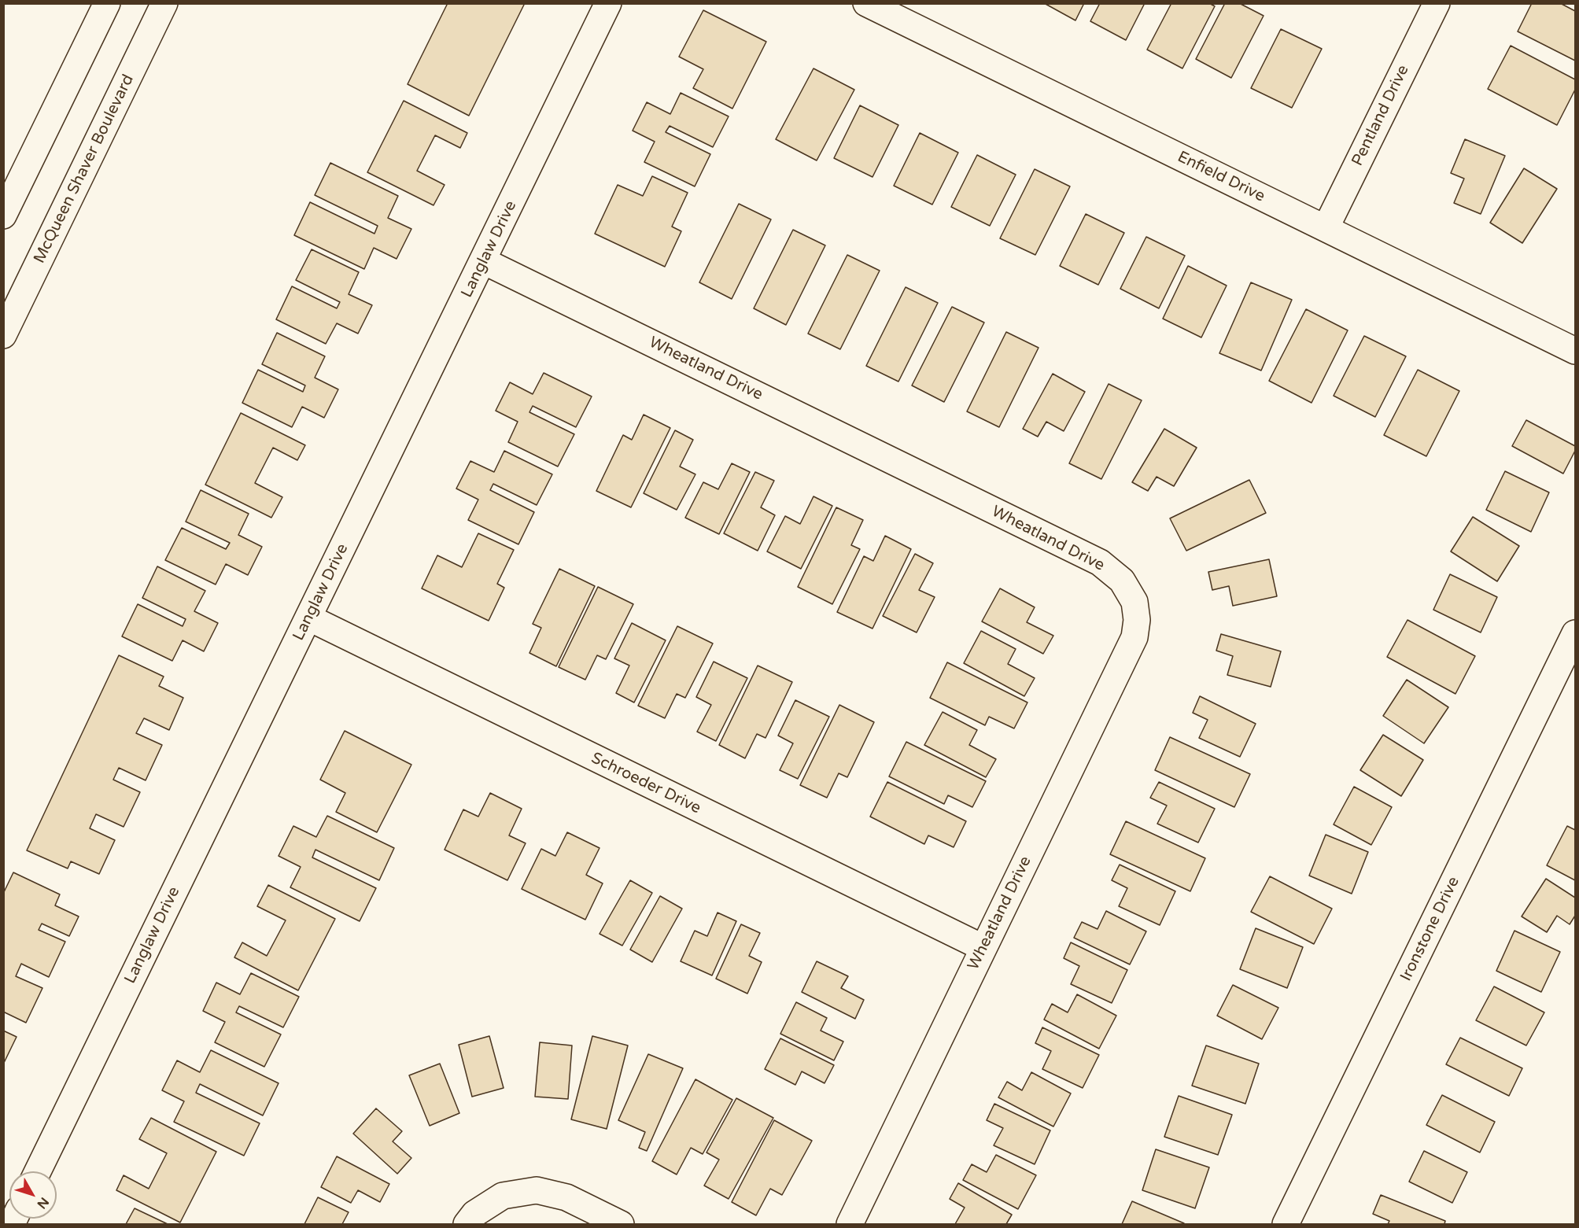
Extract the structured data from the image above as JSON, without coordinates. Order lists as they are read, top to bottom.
{
  "streets": {
    "street": [
      "Pentland Drive",
      "McQueen Shaver Boulevard",
      "Enfield Drive",
      "Langlaw Drive",
      "Wheatland Drive",
      "Schroeder Drive",
      "Ironstone Drive"
    ]
  },
  "crossings": [
    ["Pentland Drive", "Enfield Drive"],
    ["Langlaw Drive", "Wheatland Drive"],
    ["Langlaw Drive", "Schroeder Drive"],
    ["Wheatland Drive", "Schroeder Drive"]
  ],
  "north": "bottom right"
}
